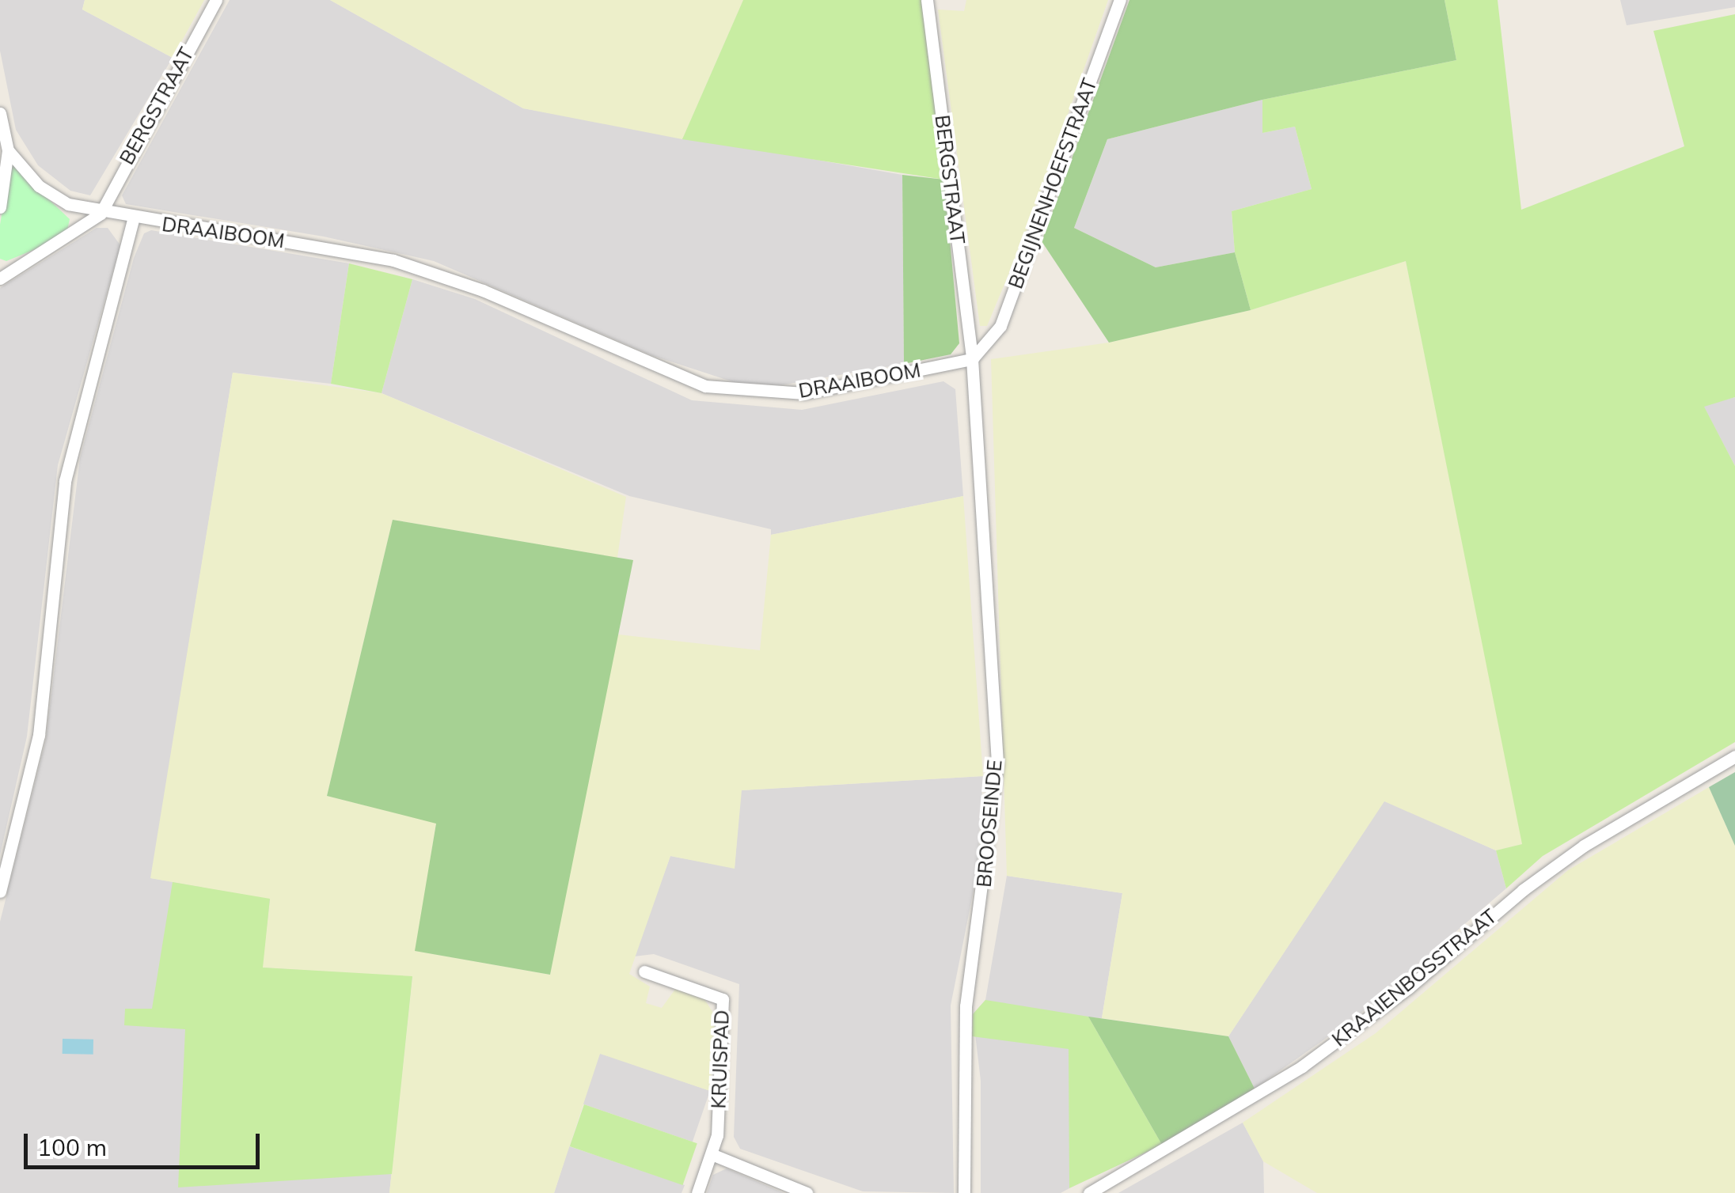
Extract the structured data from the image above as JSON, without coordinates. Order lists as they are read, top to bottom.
{
  "streets": {
    "street": [
      "BERGSTRAAT",
      "BEGIJNENHOEFSTRAAT",
      "DRAAIBOOM",
      "BROOSEINDE",
      "KRAAIENBOSSTRAAT",
      "KRUISPAD"
    ]
  },
  "crossings": [
    ["BERGSTRAAT", "BEGIJNENHOEFSTRAAT"],
    ["BERGSTRAAT", "DRAAIBOOM"],
    ["BERGSTRAAT", "BROOSEINDE"],
    ["BEGIJNENHOEFSTRAAT", "DRAAIBOOM"],
    ["BEGIJNENHOEFSTRAAT", "BROOSEINDE"],
    ["DRAAIBOOM", "BROOSEINDE"]
  ],
  "scale_bar": "100 m"
}
